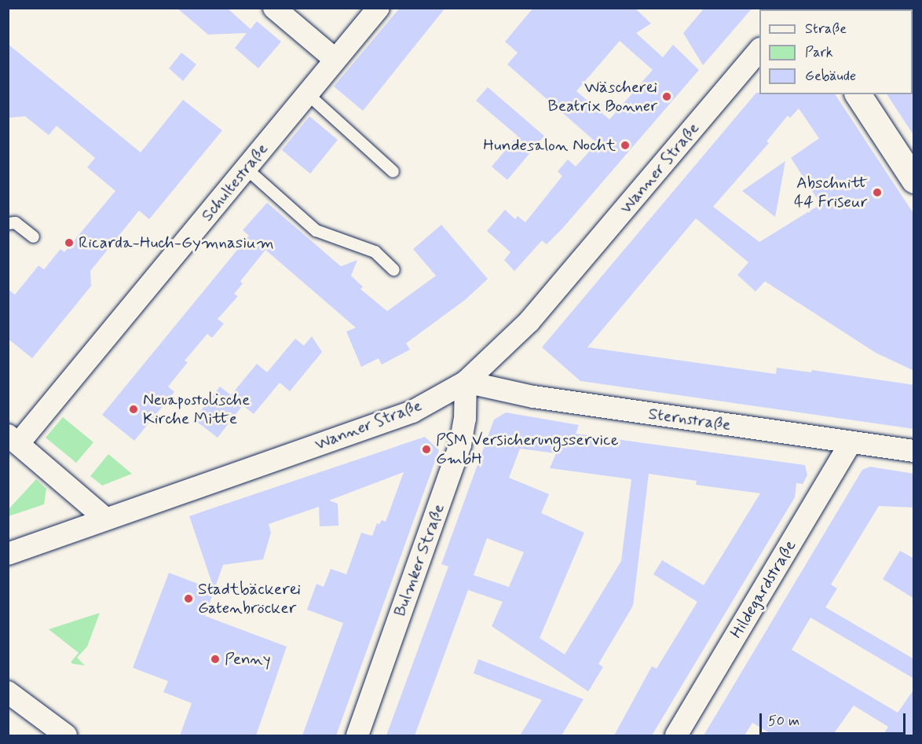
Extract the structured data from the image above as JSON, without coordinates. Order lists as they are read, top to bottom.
{
  "streets": {
    "street": [
      "Wanner Straße",
      "Schultestraße",
      "Sternstraße",
      "Bulmker Straße",
      "Hildegardstraße"
    ]
  },
  "crossings": [
    ["Wanner Straße", "Sternstraße"],
    ["Wanner Straße", "Bulmker Straße"],
    ["Sternstraße", "Bulmker Straße"],
    ["Sternstraße", "Hildegardstraße"]
  ],
  "places": [
    "Wäscherei Beatrix Bonner",
    "Hundesalon Nocht",
    "Abschnitt 44 Friseur",
    "Ricarda-Huch-Gymnasium",
    "Neuapostolische Kirche Mitte",
    "PSM Versicherungsservice GmbH",
    "Stadtbäckerei Gatenbröcker",
    "Penny"
  ],
  "legend": ["Straße", "Park", "Gebäude"],
  "scale_bar": "50 m"
}
